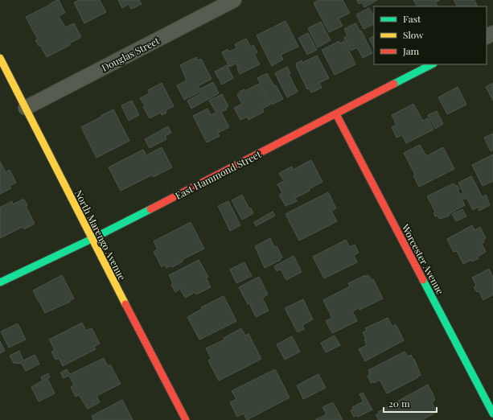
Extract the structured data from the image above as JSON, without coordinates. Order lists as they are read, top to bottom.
{
  "streets": {
    "street": [
      "Douglas Street",
      "East Hammond Street",
      "North Marengo Avenue",
      "Worcester Avenue"
    ]
  },
  "crossings": [
    ["Douglas Street", "North Marengo Avenue"],
    ["East Hammond Street", "North Marengo Avenue"],
    ["East Hammond Street", "Worcester Avenue"]
  ],
  "legend": ["Fast", "Slow", "Jam"],
  "scale_bar": "20 m"
}
